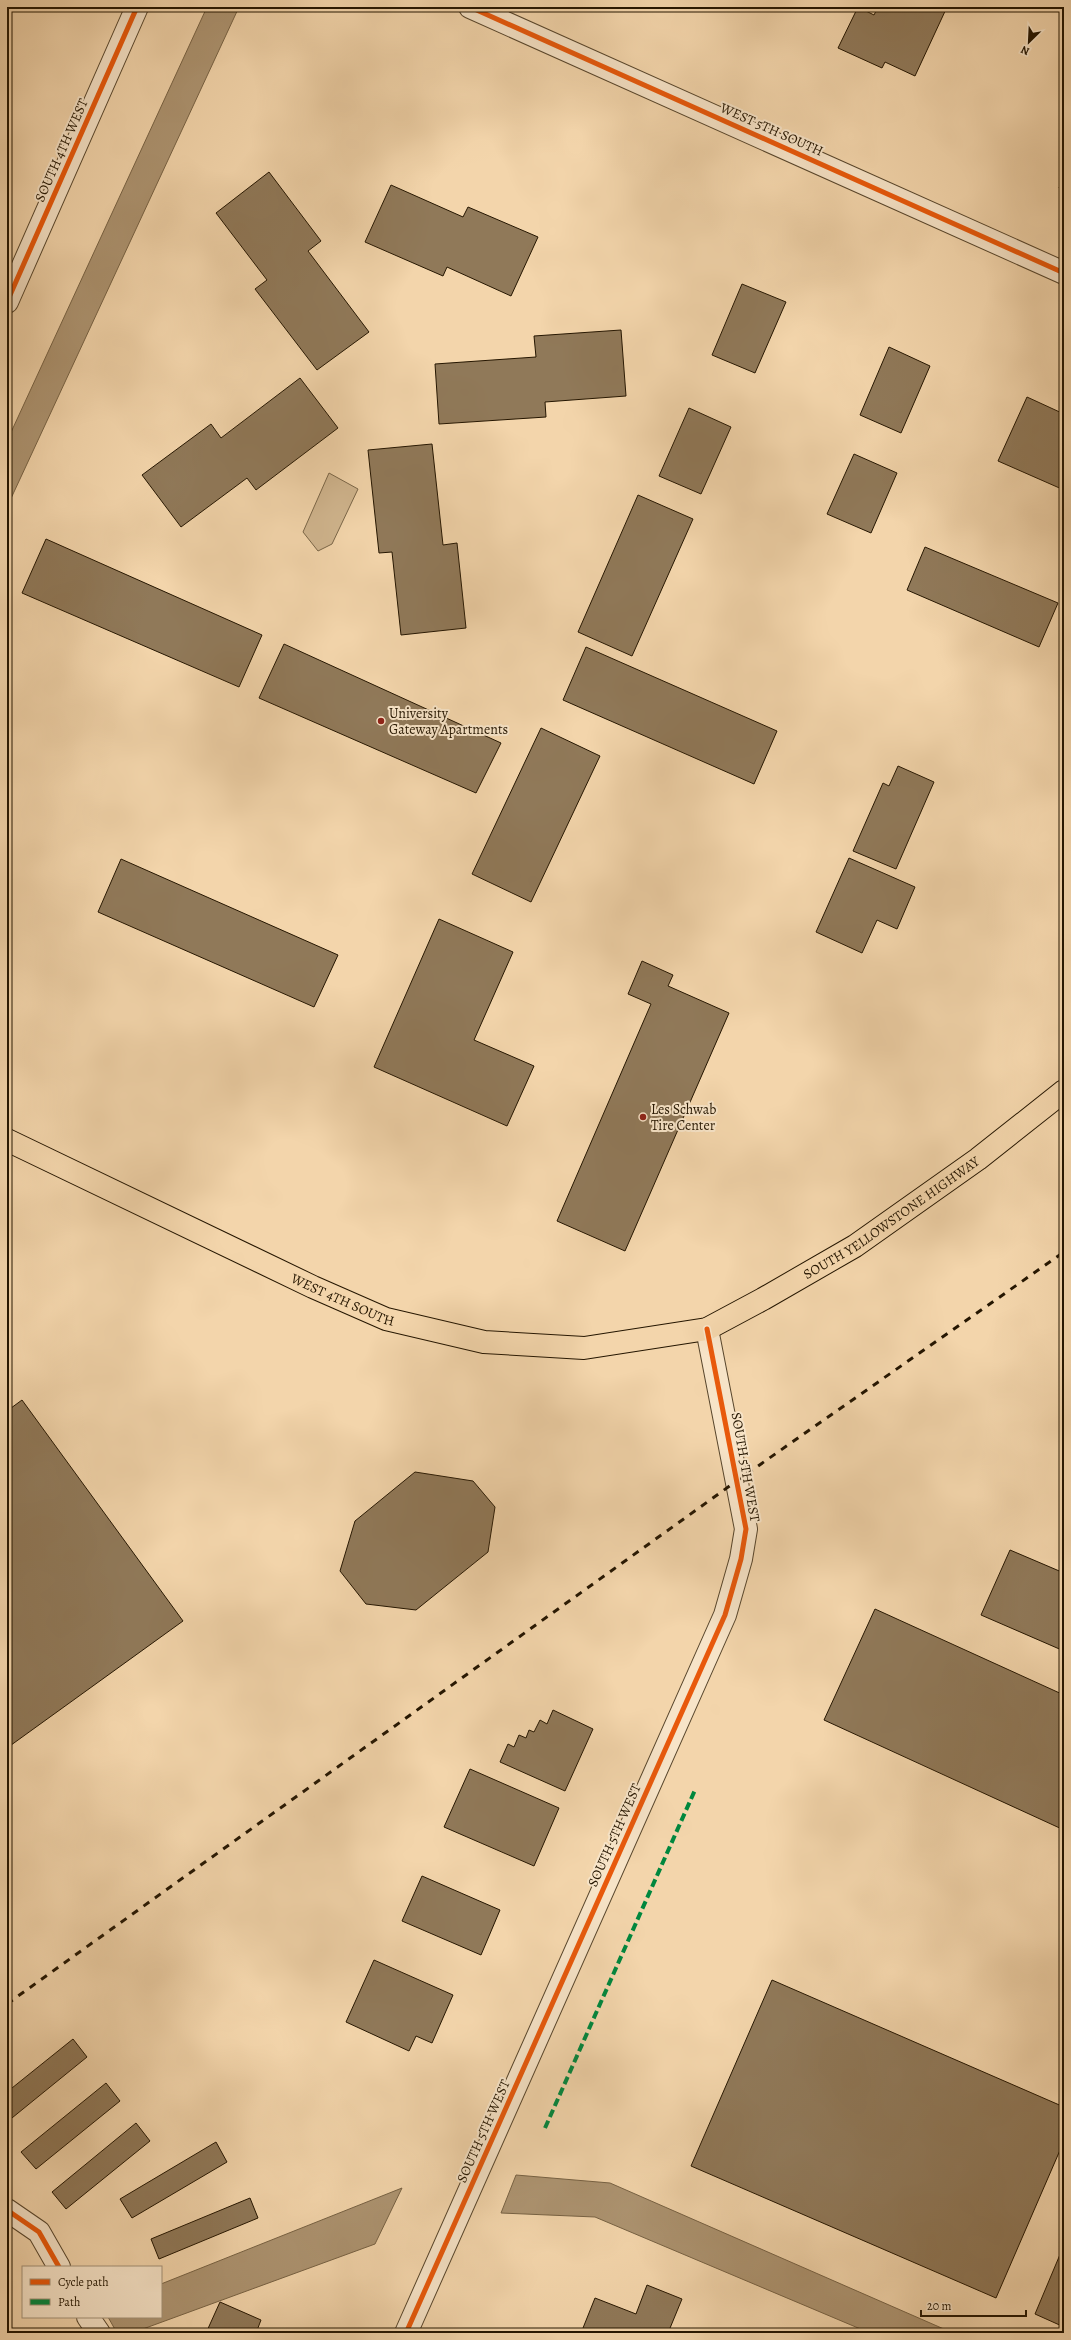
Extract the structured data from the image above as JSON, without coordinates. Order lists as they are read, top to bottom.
{
  "streets": {
    "main road": ["SOUTH YELLOWSTONE HIGHWAY", "WEST 4TH SOUTH"],
    "street": ["WEST 5TH SOUTH", "SOUTH 4TH WEST", "SOUTH 5TH WEST"]
  },
  "crossings": [
    ["SOUTH YELLOWSTONE HIGHWAY", "WEST 4TH SOUTH"],
    ["SOUTH YELLOWSTONE HIGHWAY", "SOUTH 5TH WEST"],
    ["WEST 4TH SOUTH", "SOUTH 5TH WEST"]
  ],
  "places": ["University Gateway Apartments", "Les Schwab Tire Center"],
  "legend": ["Cycle path", "Path"],
  "scale_bar": "20 m",
  "north": "bottom left"
}
